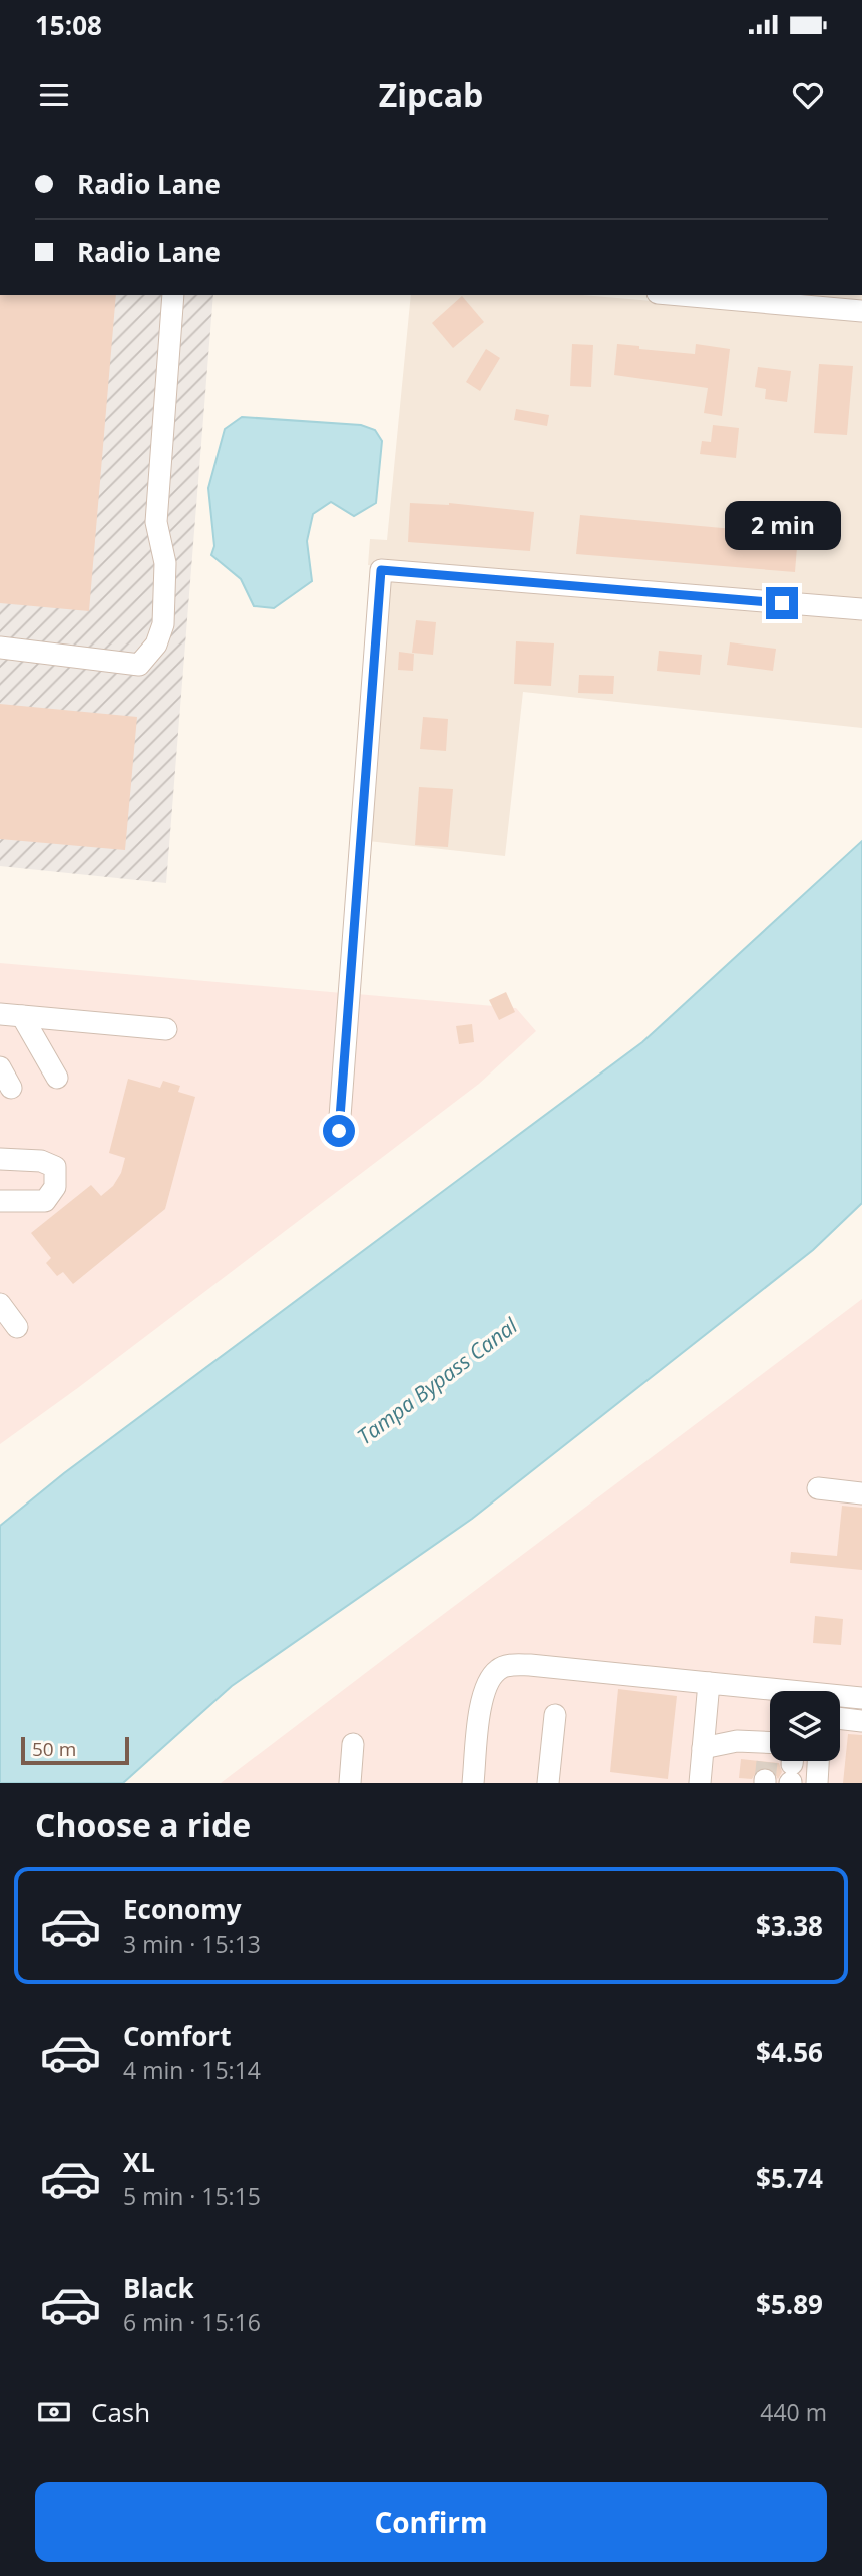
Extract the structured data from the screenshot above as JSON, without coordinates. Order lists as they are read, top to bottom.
{
  "water": ["Tampa Bypass Canal"],
  "scale_bar": "50 m",
  "page": {
    "status": "15:08",
    "header": "Zipcab",
    "banner": ["Radio Lane", "Radio Lane"],
    "bubble": "2 min",
    "scale": "50 m",
    "heading": "Choose a ride",
    "list": [
      {
        "name": "Economy",
        "note": "3 min · 15:13",
        "value": "$3.38"
      },
      {
        "name": "Comfort",
        "note": "4 min · 15:14",
        "value": "$4.56"
      },
      {
        "name": "XL",
        "note": "5 min · 15:15",
        "value": "$5.74"
      },
      {
        "name": "Black",
        "note": "6 min · 15:16",
        "value": "$5.89"
      }
    ],
    "pay": ["Cash", "440 m"],
    "buttons": "Confirm"
  }
}
